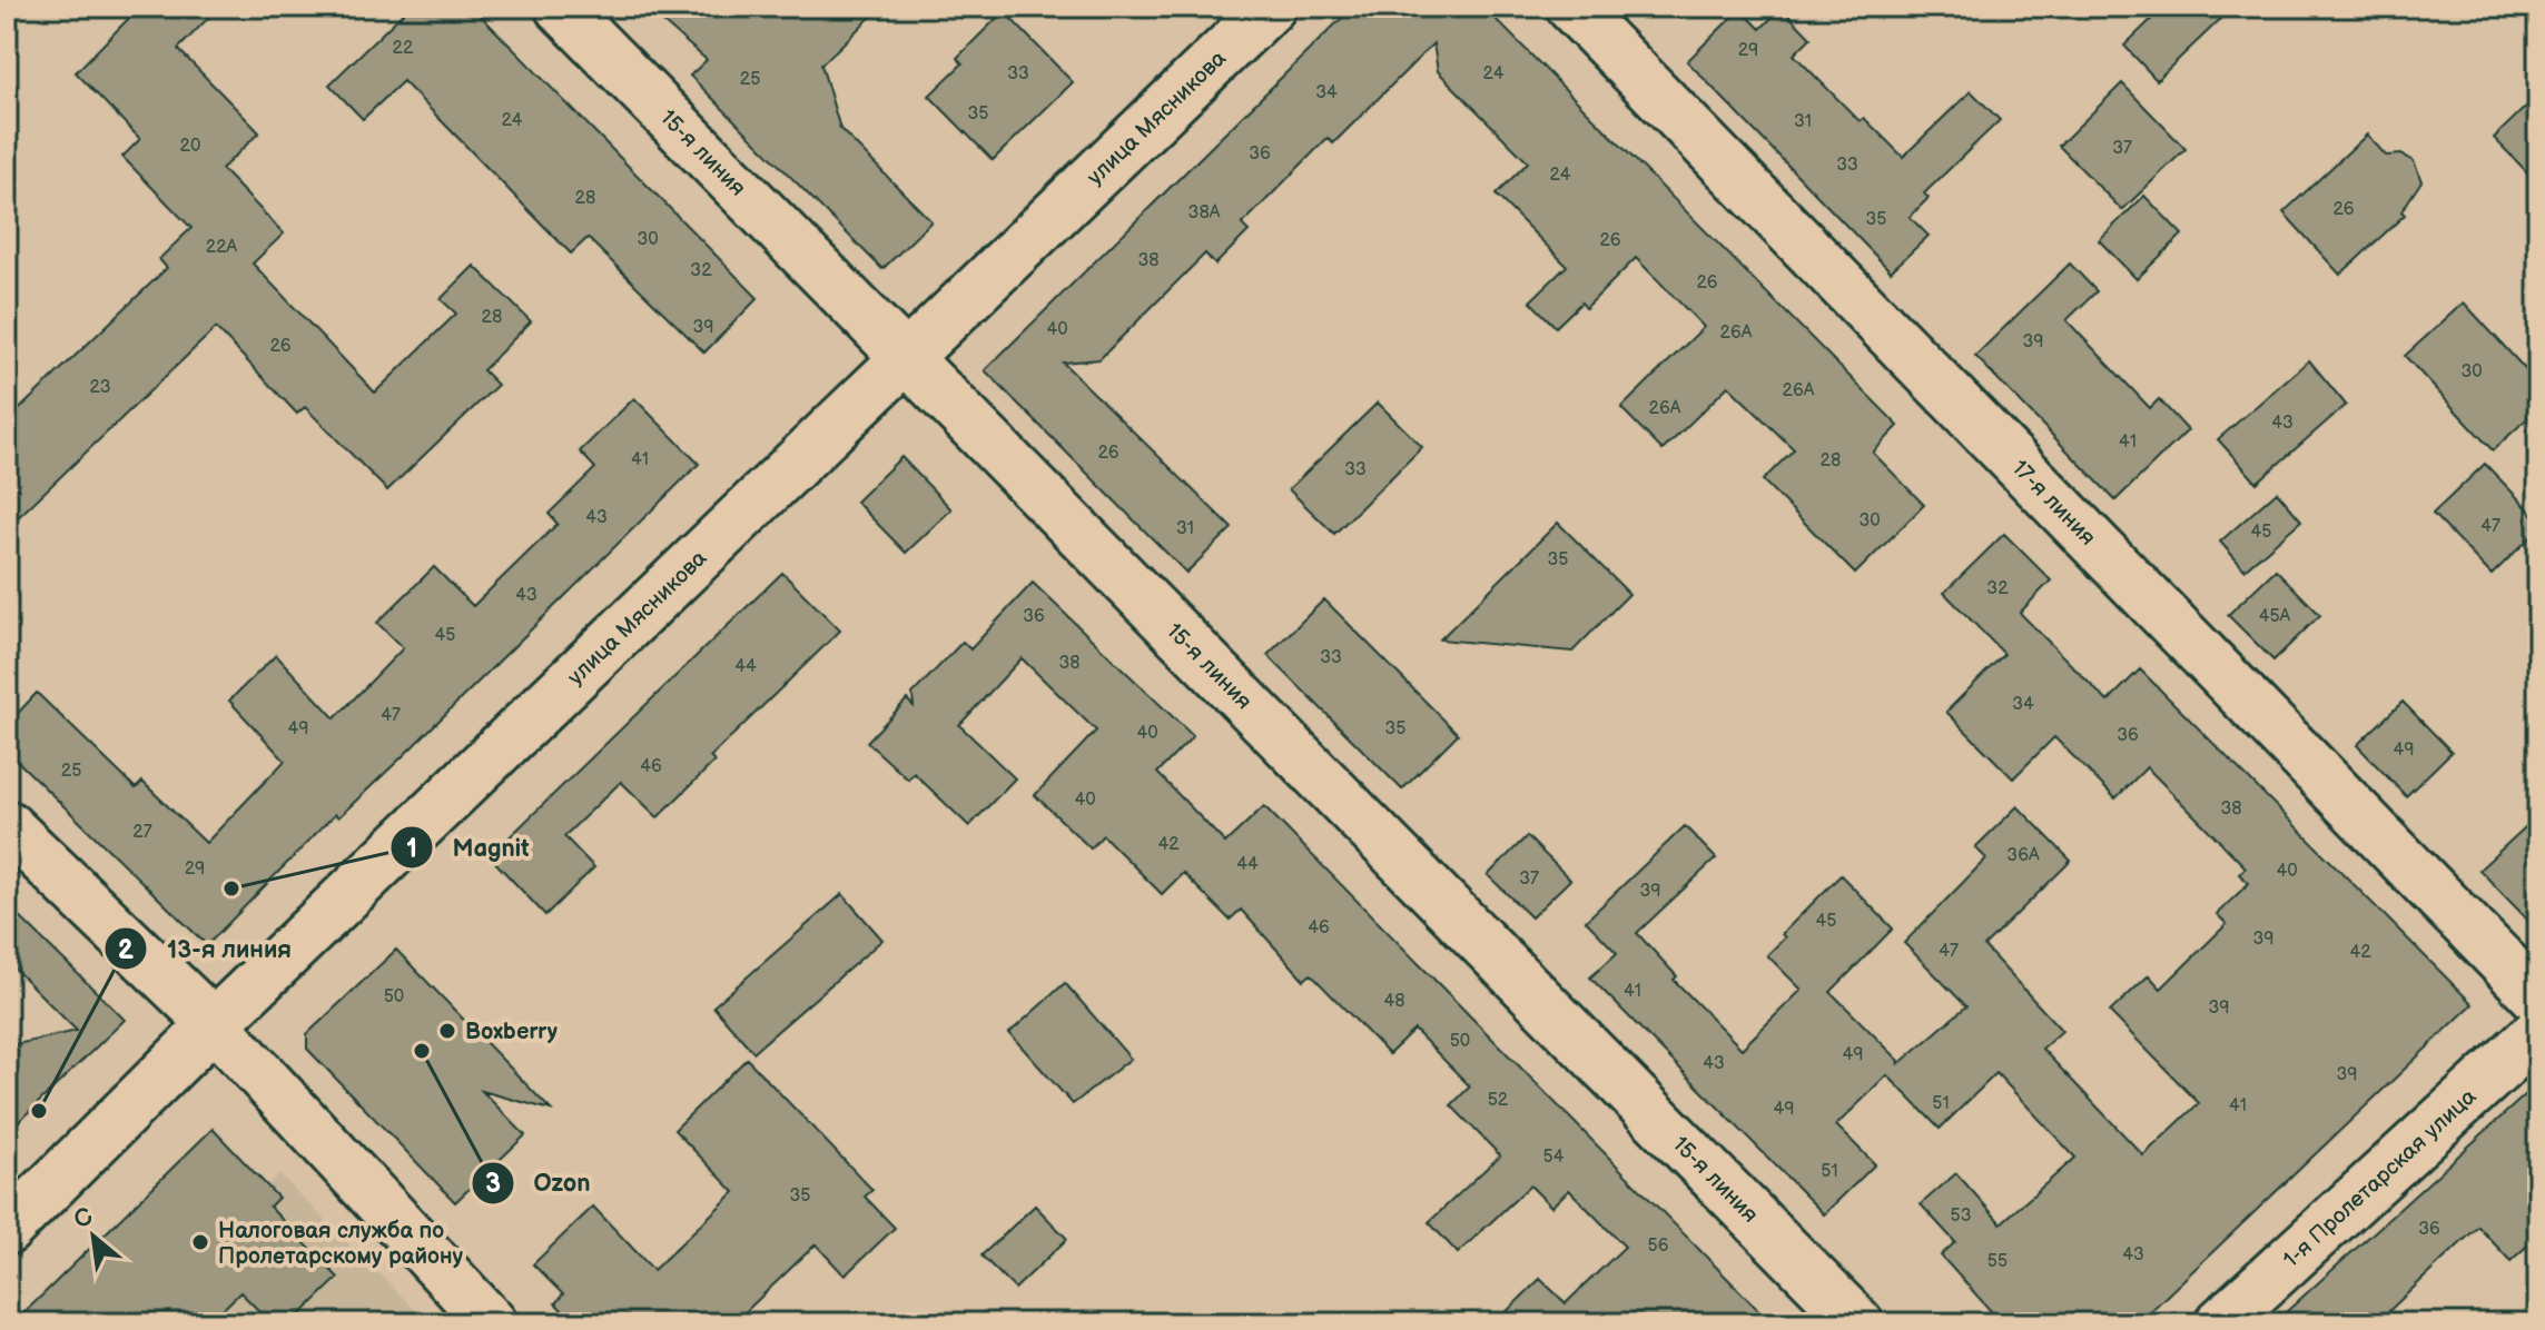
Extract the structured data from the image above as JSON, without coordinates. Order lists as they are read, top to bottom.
{
  "streets": {
    "street": [
      "улица Мясникова",
      "15-я линия",
      "17-я линия",
      "1-я Пролетарская улица"
    ]
  },
  "crossings": [
    ["улица Мясникова", "15-я линия"]
  ],
  "places": [
    "Magnit",
    "Boxberry",
    "Ozon",
    "13-я линия",
    "Налоговая служба по Пролетарскому району"
  ],
  "house_numbers": [
    "22",
    "29",
    "33",
    "24",
    "25",
    "34",
    "35",
    "24",
    "31",
    "20",
    "37",
    "36",
    "33",
    "24",
    "28",
    "26",
    "38А",
    "35",
    "30",
    "26",
    "22А",
    "38",
    "32",
    "26",
    "28",
    "39",
    "40",
    "26А",
    "39",
    "26",
    "30",
    "23",
    "26А",
    "26А",
    "43",
    "41",
    "26",
    "41",
    "28",
    "33",
    "43",
    "30",
    "47",
    "31",
    "45",
    "35",
    "32",
    "43",
    "36",
    "45А",
    "45",
    "33",
    "38",
    "44",
    "34",
    "47",
    "49",
    "35",
    "40",
    "36",
    "49",
    "46",
    "25",
    "40",
    "38",
    "27",
    "42",
    "36А",
    "44",
    "29",
    "40",
    "37",
    "39",
    "45",
    "46",
    "39",
    "47",
    "42",
    "41",
    "50",
    "48",
    "39",
    "50",
    "49",
    "43",
    "39",
    "52",
    "51",
    "41",
    "49",
    "54",
    "51",
    "35",
    "53",
    "36",
    "56",
    "43",
    "55"
  ],
  "north": "top left"
}
